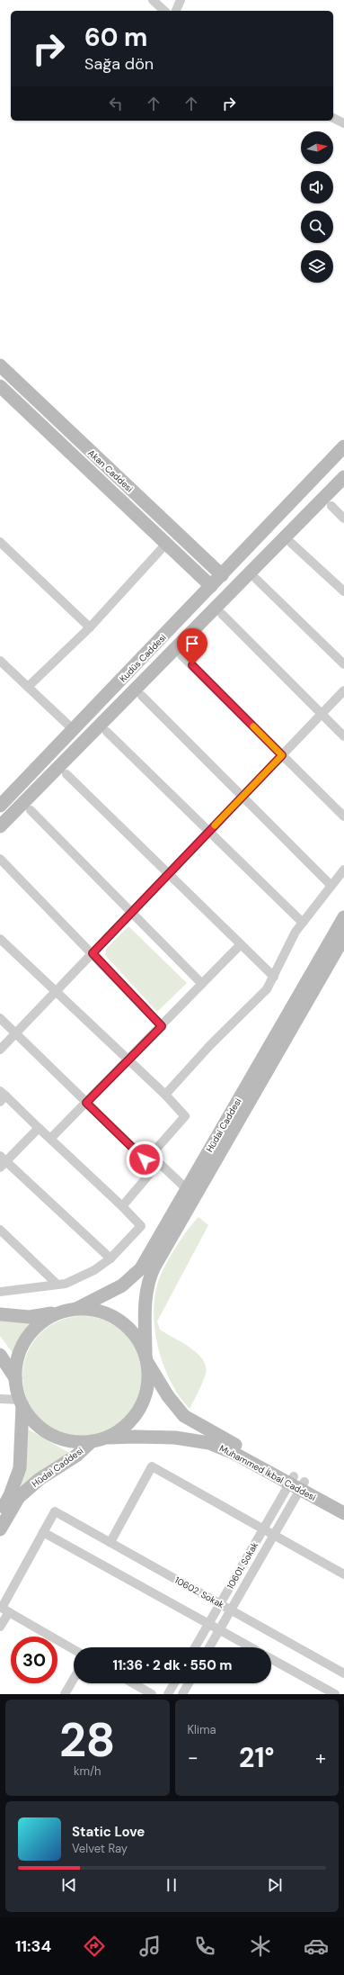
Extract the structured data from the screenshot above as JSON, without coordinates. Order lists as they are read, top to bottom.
{
  "streets": {
    "street": [
      "Akan Caddesi",
      "Kudüs Caddesi",
      "Hüdai Caddesi",
      "Muhammed İkbal Caddesi",
      "10601. Sokak",
      "10602. Sokak"
    ]
  },
  "crossings": [
    ["Akan Caddesi", "Kudüs Caddesi"],
    ["Hüdai Caddesi", "Muhammed İkbal Caddesi"],
    ["Muhammed İkbal Caddesi", "10601. Sokak"],
    ["10601. Sokak", "10602. Sokak"]
  ],
  "north": "right",
  "page": {
    "turn": ["60 m", "Sağa dön"],
    "limit": "30",
    "trip": "11:36 · 2 dk · 550 m",
    "tile": [
      ["28", "km/h"],
      "Klima"
    ],
    "heat": ["−", "21°", "+"],
    "song": ["Static Love", "Velvet Ray"],
    "tabs": "11:34"
  }
}
